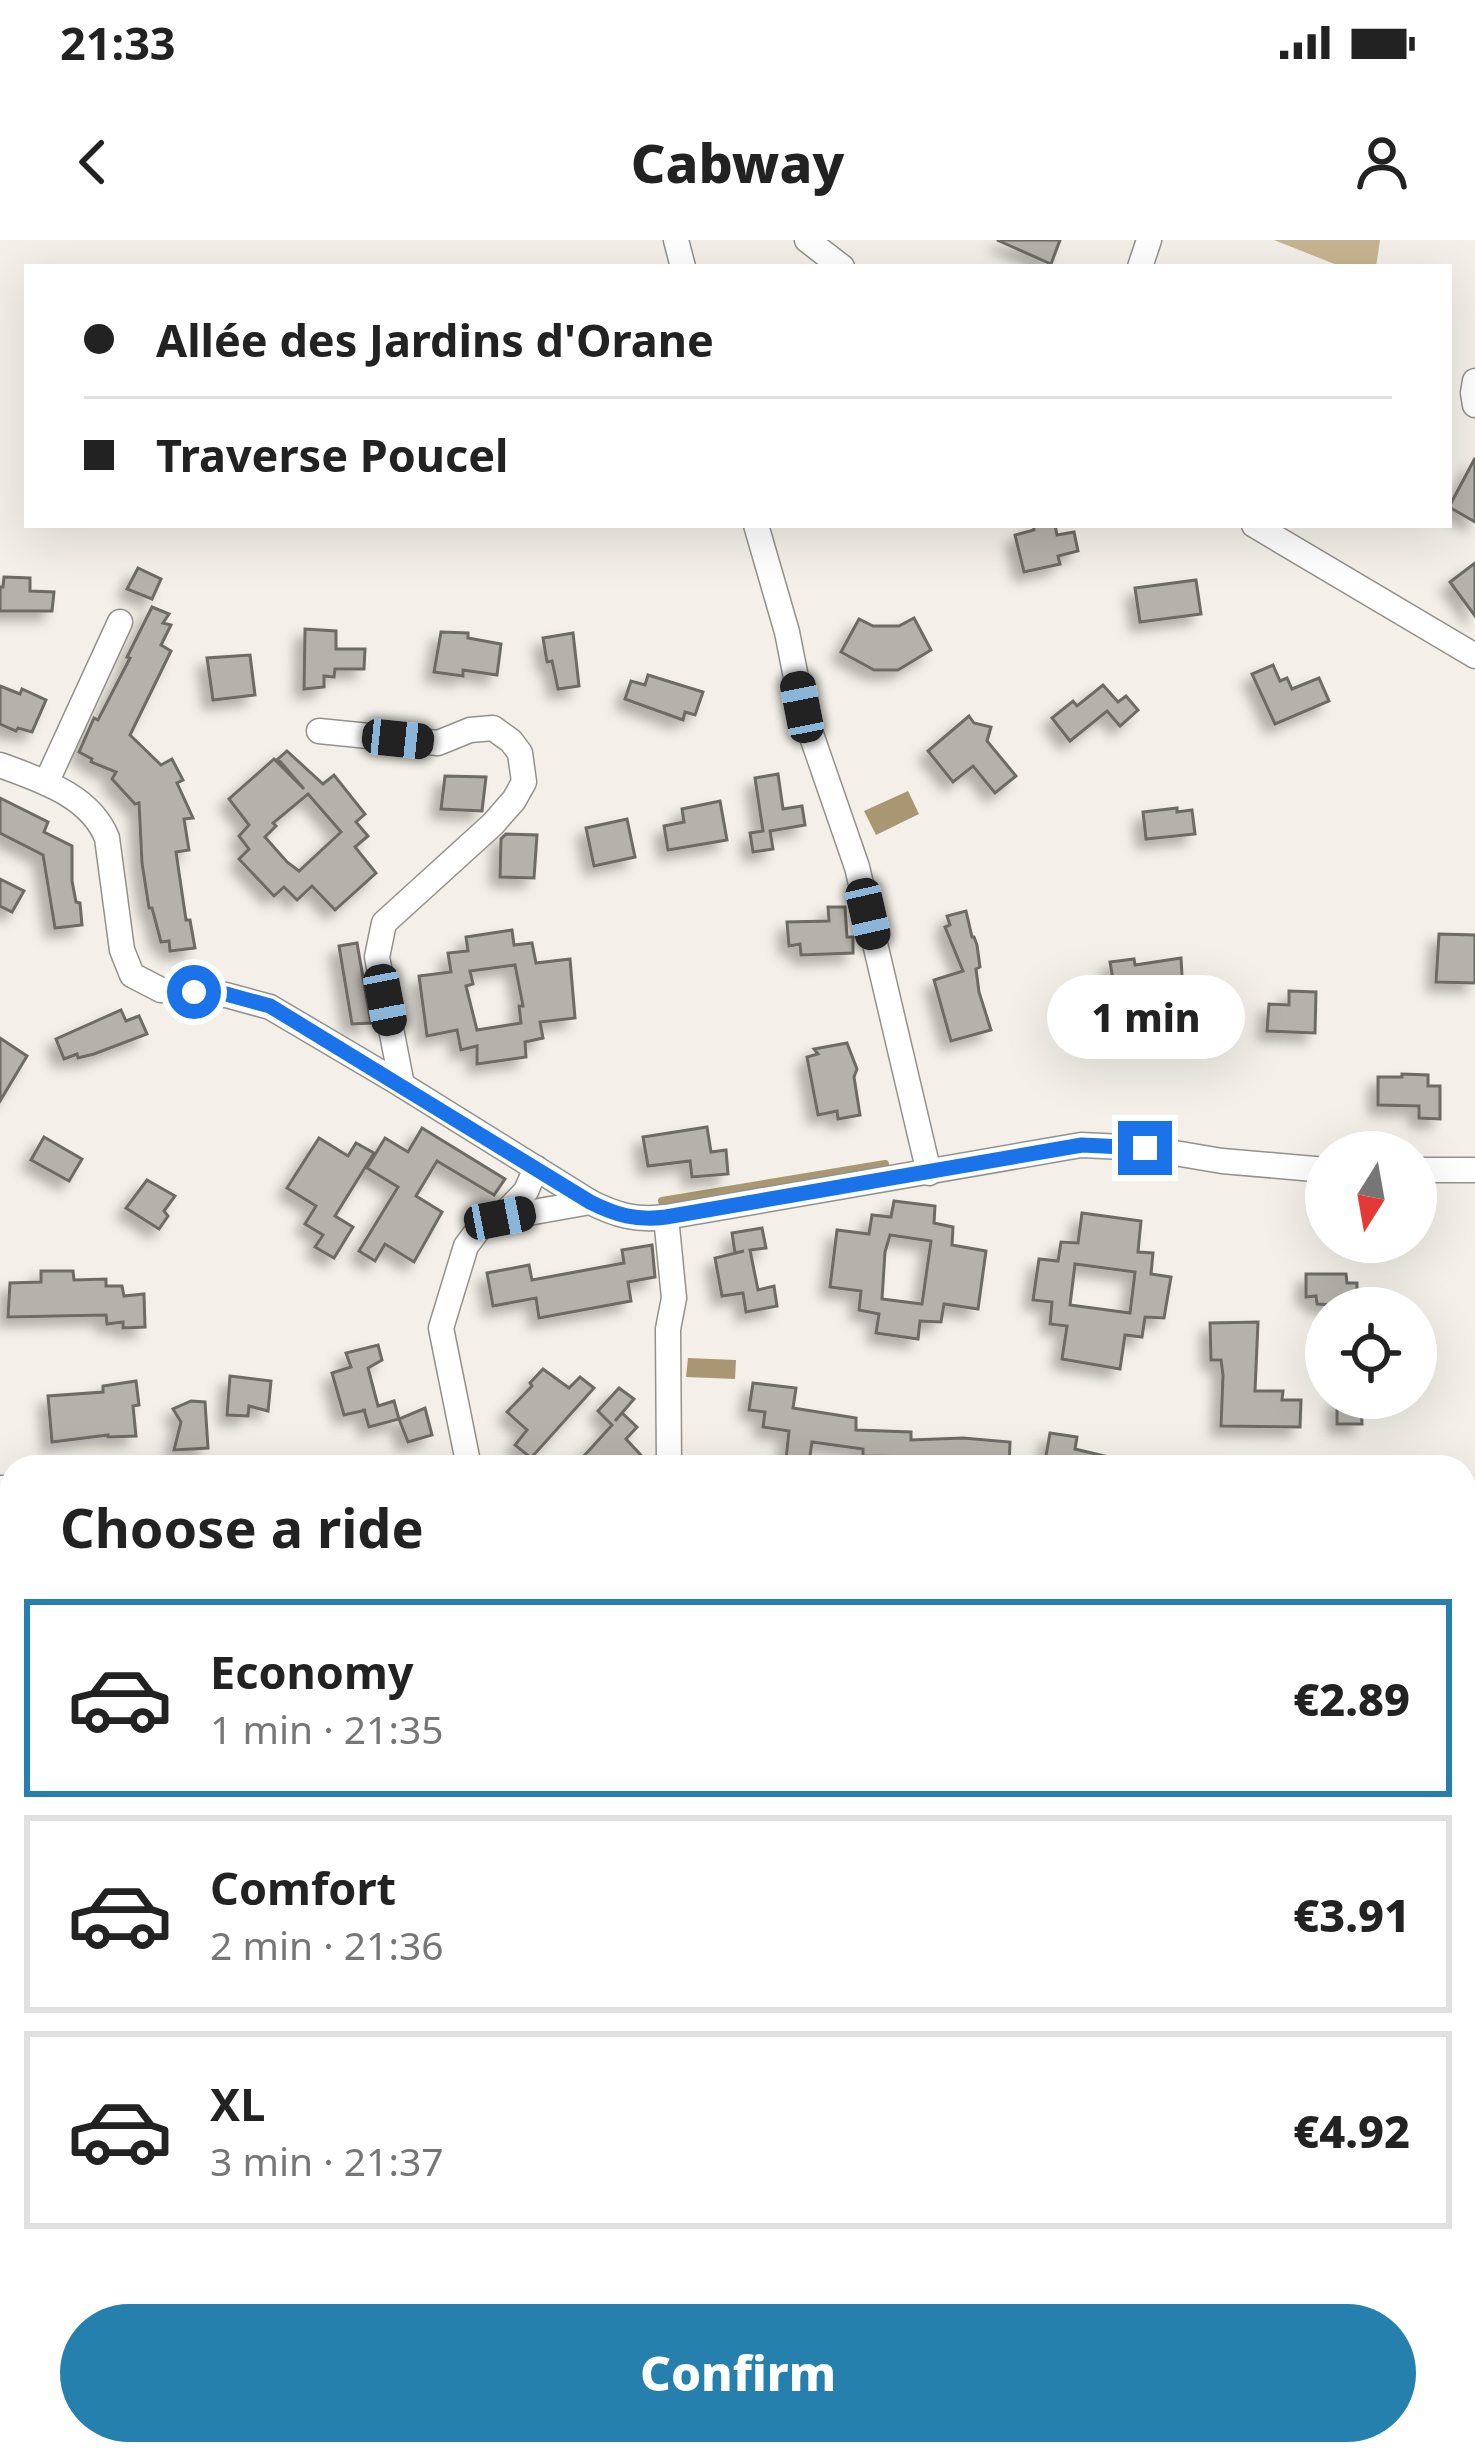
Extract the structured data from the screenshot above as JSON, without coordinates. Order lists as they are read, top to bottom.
{
  "north": "bottom",
  "page": {
    "status": "21:33",
    "header": "Cabway",
    "banner": ["Allée des Jardins d'Orane", "Traverse Poucel"],
    "bubble": "1 min",
    "heading": "Choose a ride",
    "list": [
      {
        "name": "Economy",
        "note": "1 min · 21:35",
        "value": "€2.89"
      },
      {
        "name": "Comfort",
        "note": "2 min · 21:36",
        "value": "€3.91"
      },
      {
        "name": "XL",
        "note": "3 min · 21:37",
        "value": "€4.92"
      }
    ],
    "buttons": "Confirm"
  }
}
